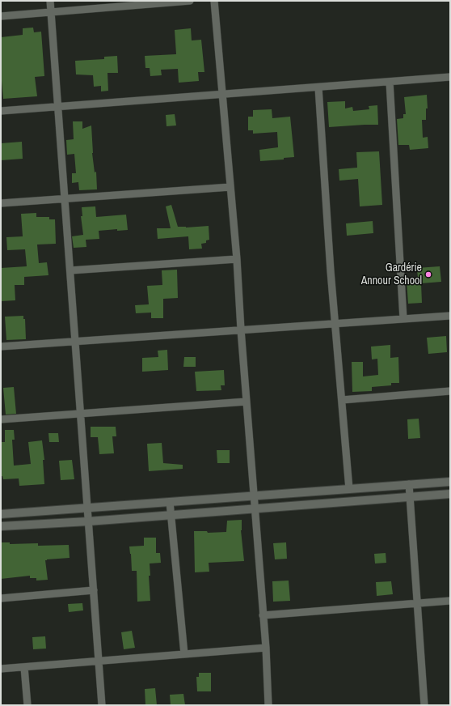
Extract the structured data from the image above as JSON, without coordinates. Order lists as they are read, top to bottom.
{
  "places": ["Gardérie Annour School"]
}
